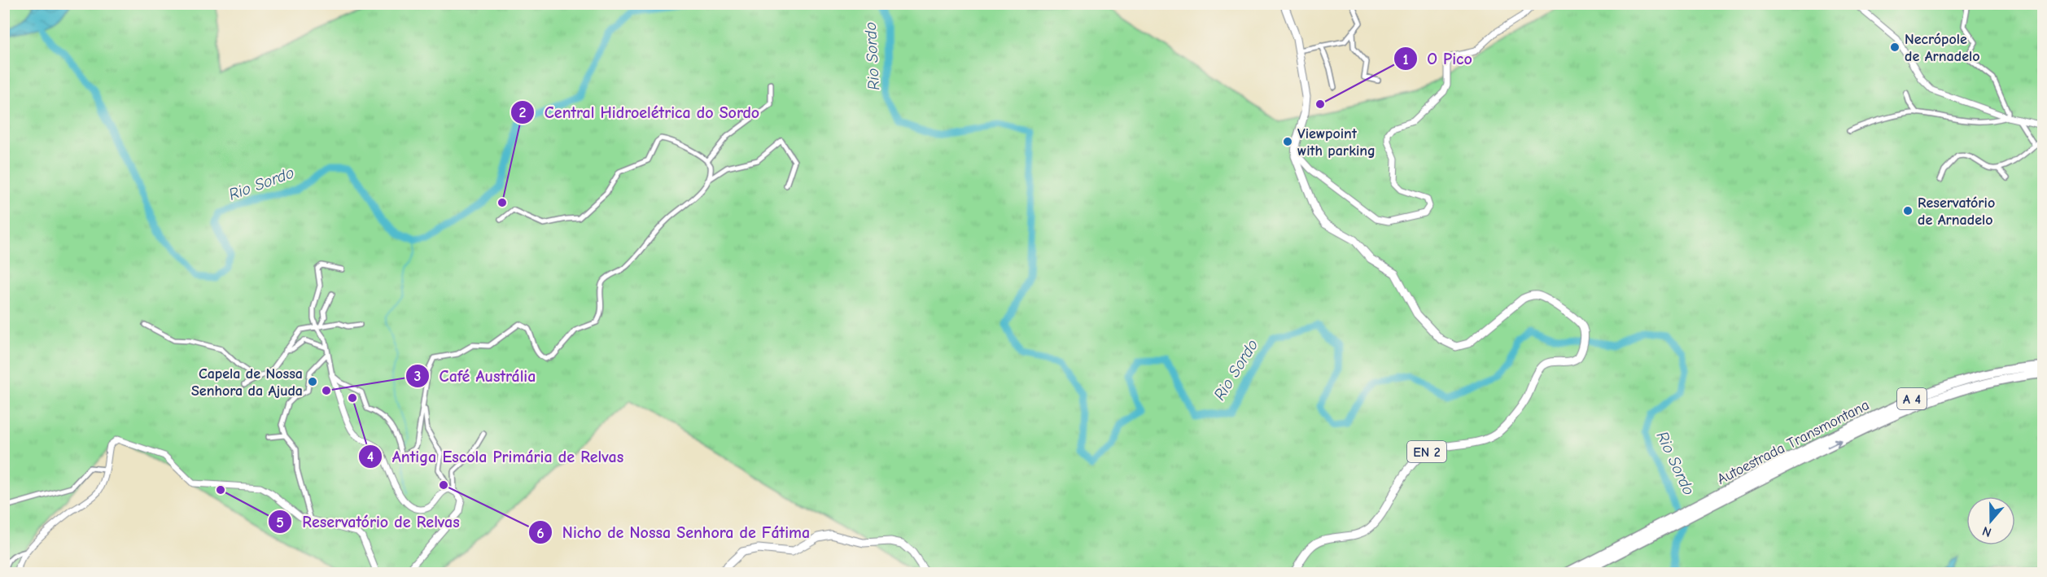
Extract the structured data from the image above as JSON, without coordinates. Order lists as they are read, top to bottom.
{
  "streets": {
    "highway": ["A 4", "Autoestrada Transmontana"],
    "main road": ["EN 2"]
  },
  "water": ["Rio Sordo"],
  "places": [
    "Necrópole de Arnadelo",
    "O Pico",
    "Viewpoint with parking",
    "Central Hidroelétrica do Sordo",
    "Reservatório de Arnadelo",
    "Capela de Nossa Senhora da Ajuda",
    "Café Austrália",
    "Antiga Escola Primária de Relvas",
    "Nicho de Nossa Senhora de Fátima",
    "Reservatório de Relvas"
  ],
  "north": "bottom"
}
